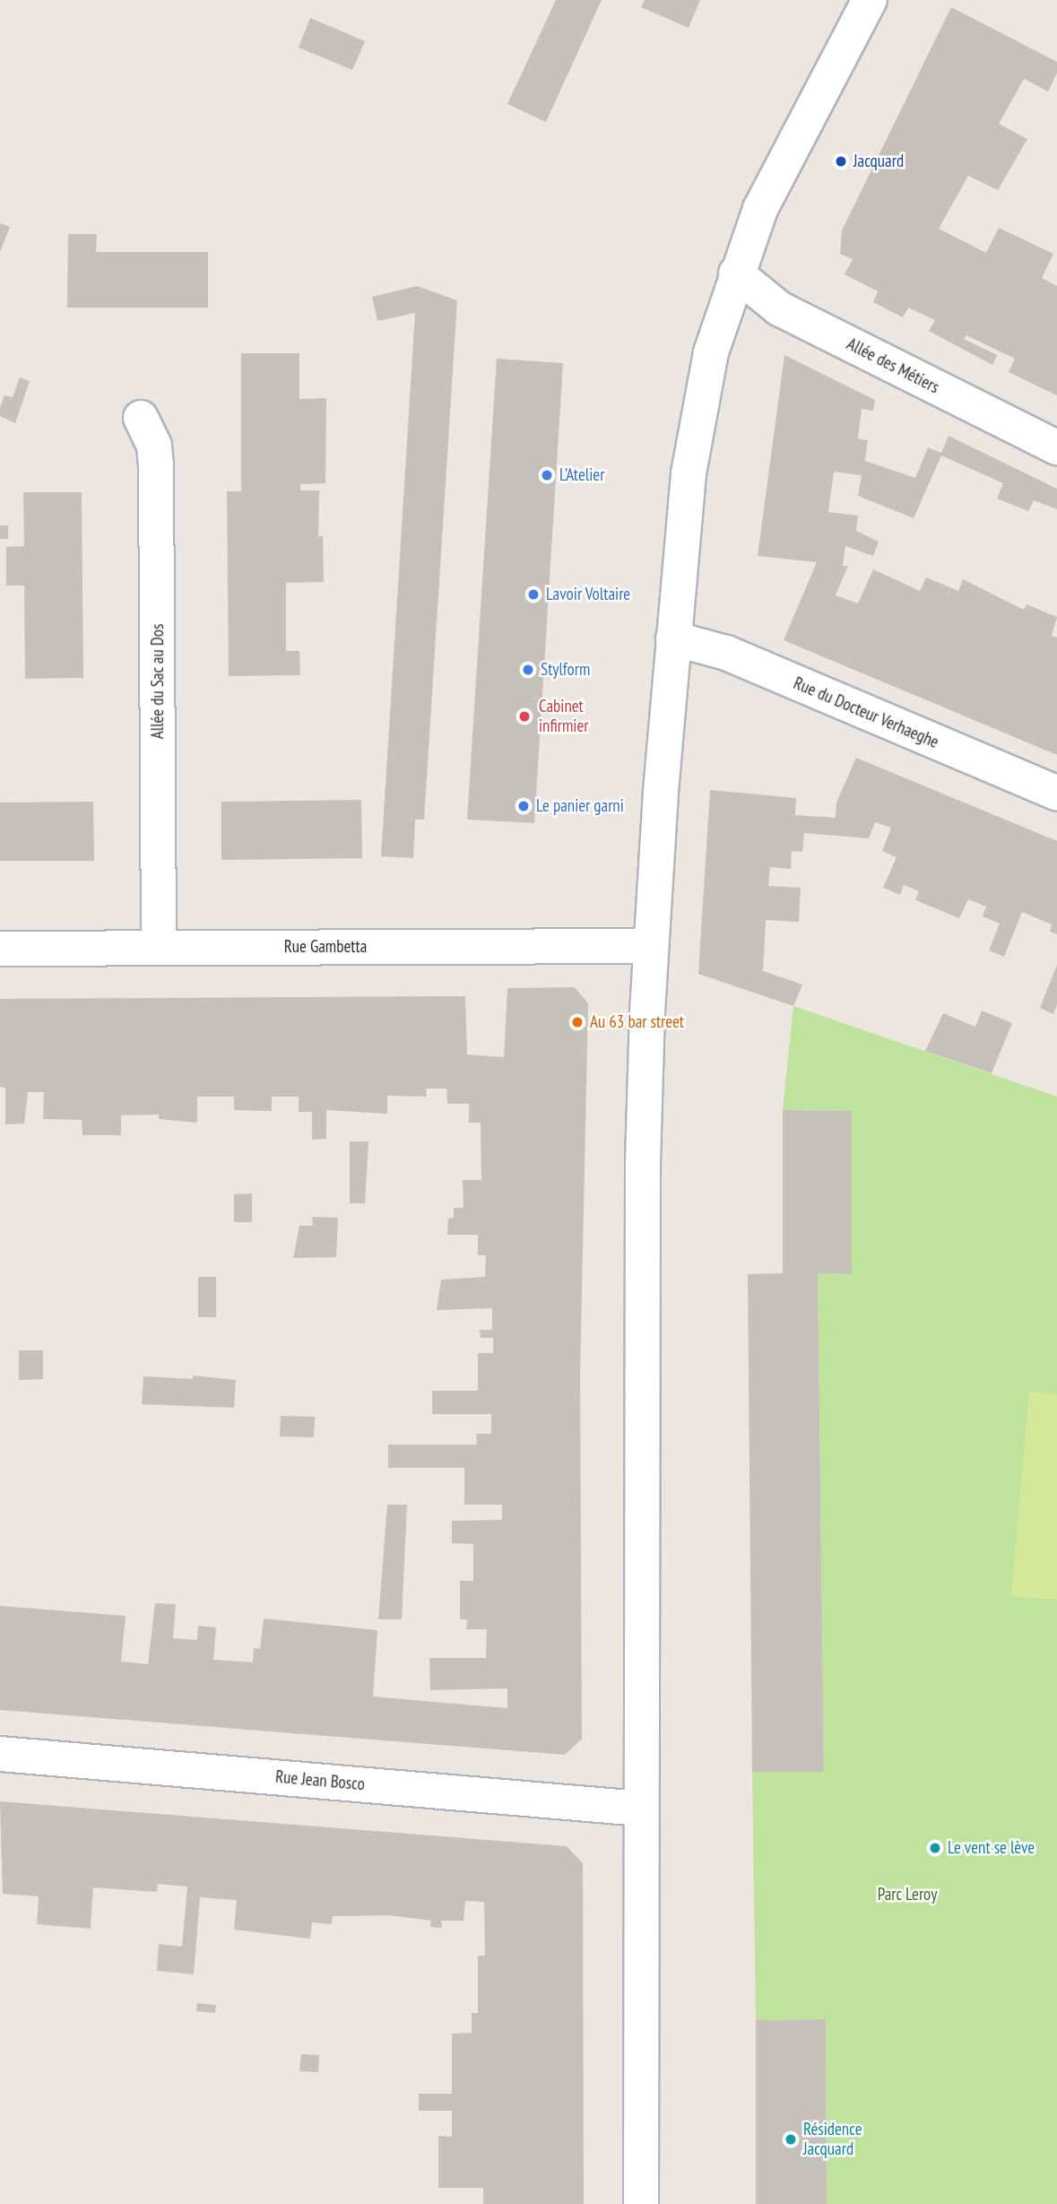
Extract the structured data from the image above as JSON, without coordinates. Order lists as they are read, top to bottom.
{
  "streets": {
    "street": [
      "Allée des Métiers",
      "Allée du Sac au Dos",
      "Rue du Docteur Verhaeghe",
      "Rue Gambetta",
      "Rue Jean Bosco"
    ]
  },
  "crossings": [
    ["Allée du Sac au Dos", "Rue Gambetta"]
  ],
  "parks": ["Parc Leroy"],
  "places": [
    "Jacquard",
    "L’Atelier",
    "Lavoir Voltaire",
    "Stylform",
    "Cabinet infirmier",
    "Le panier garni",
    "Au 63 bar street",
    "Le vent se lève",
    "Résidence Jacquard"
  ]
}
